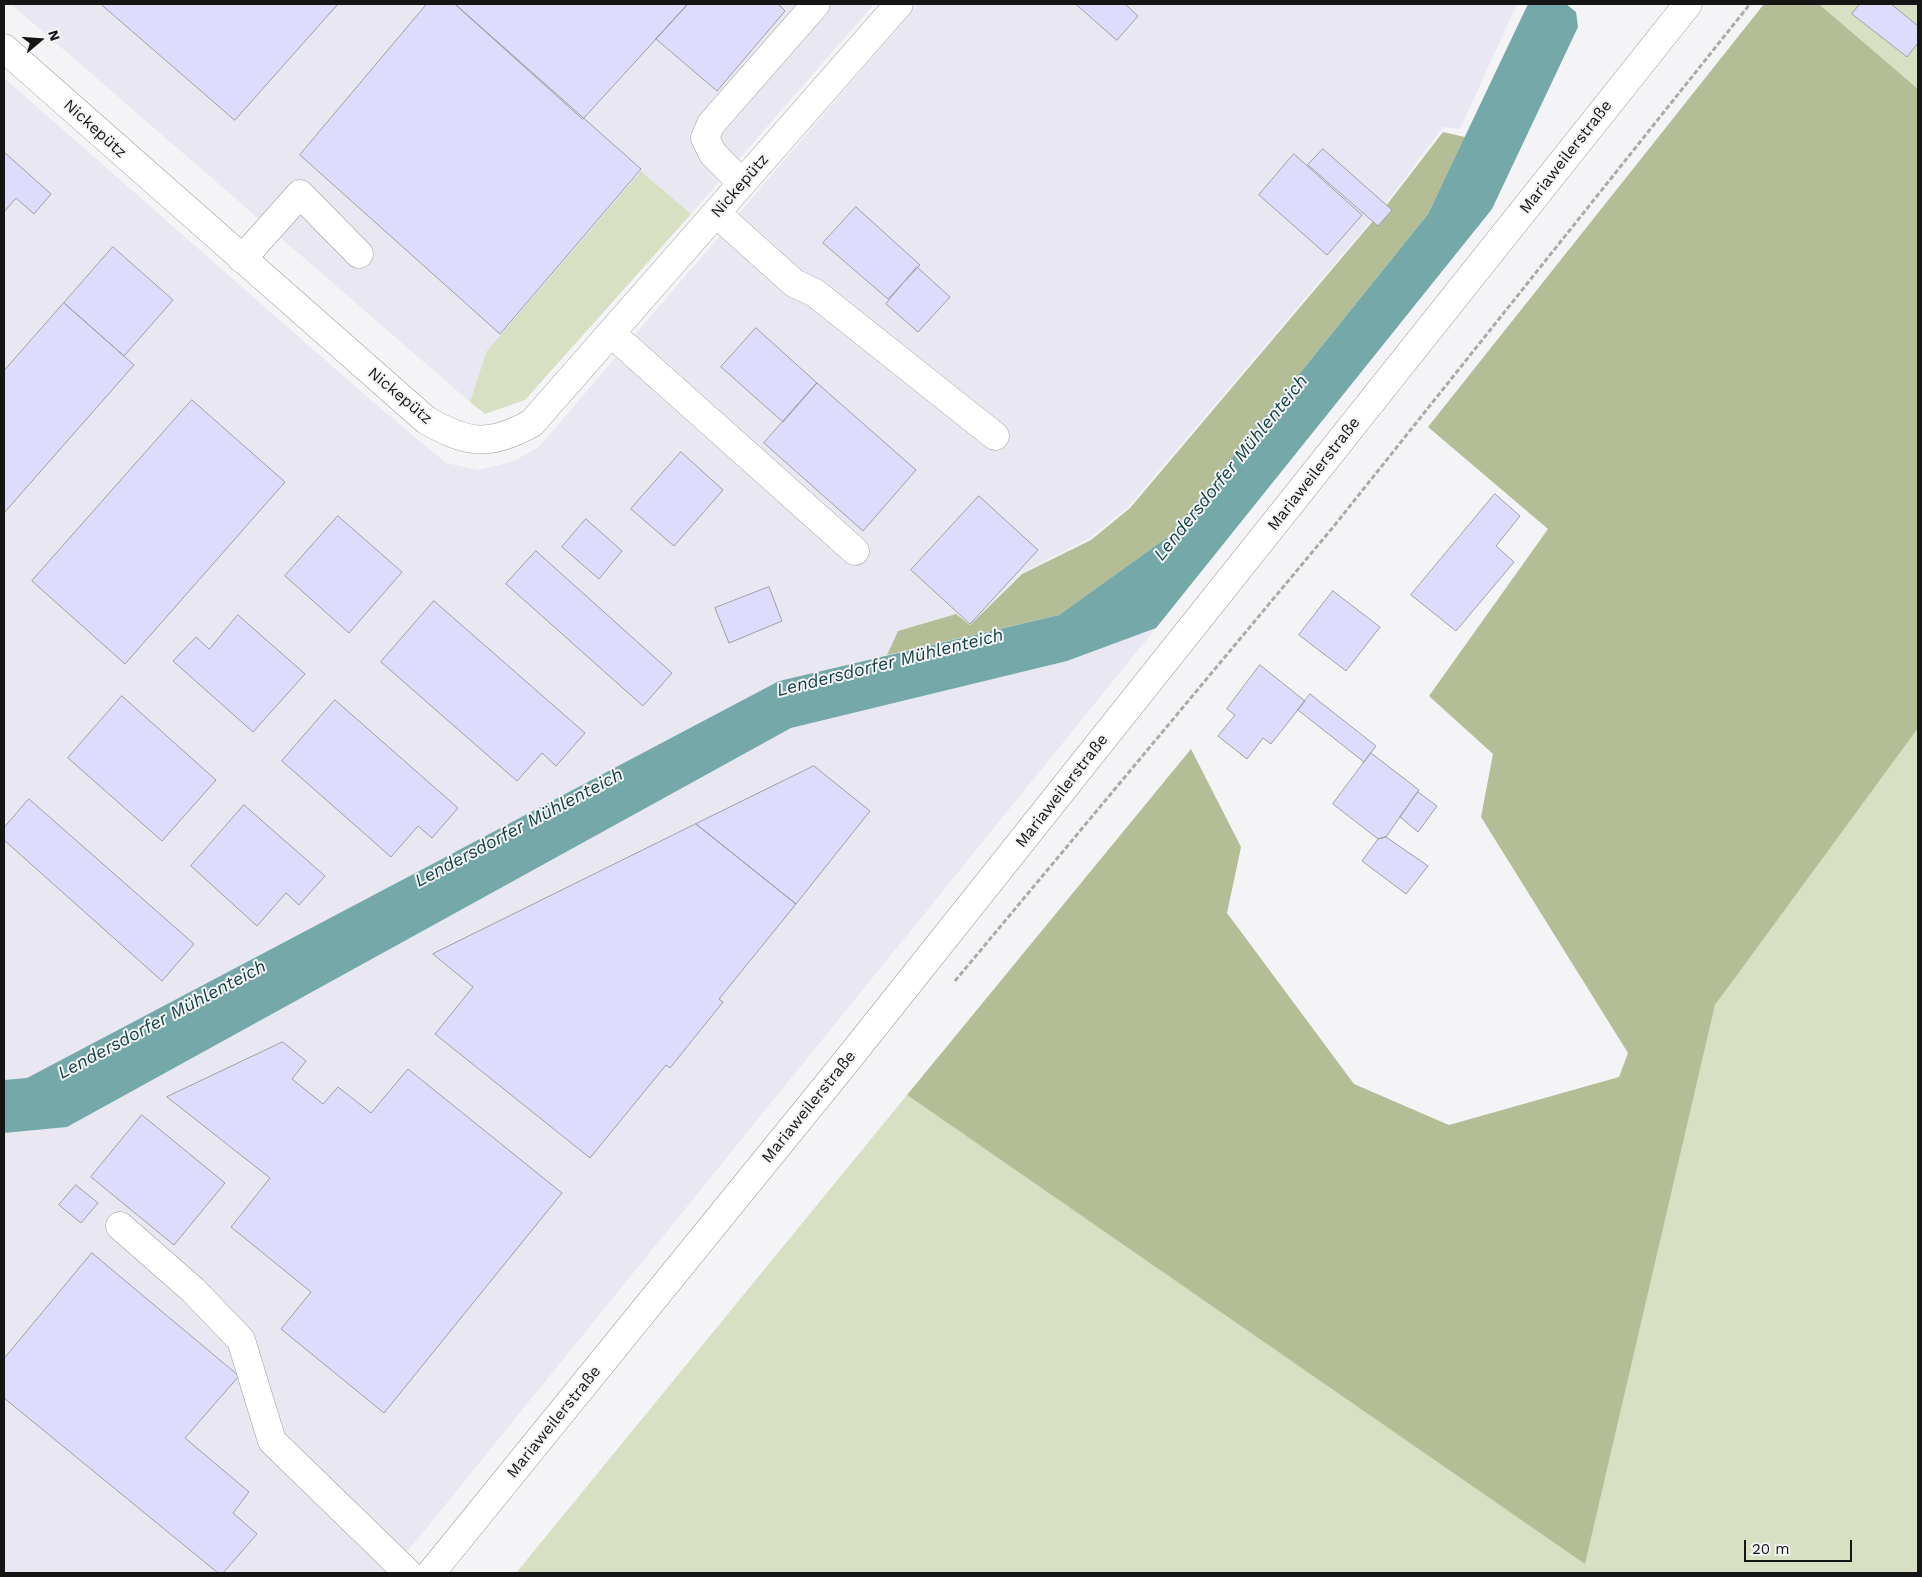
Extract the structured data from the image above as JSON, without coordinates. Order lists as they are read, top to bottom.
{
  "streets": {
    "main road": ["Nickepütz", "Mariaweilerstraße"]
  },
  "water": ["Lendersdorfer Mühlenteich"],
  "scale_bar": "20 m",
  "north": "right"
}
